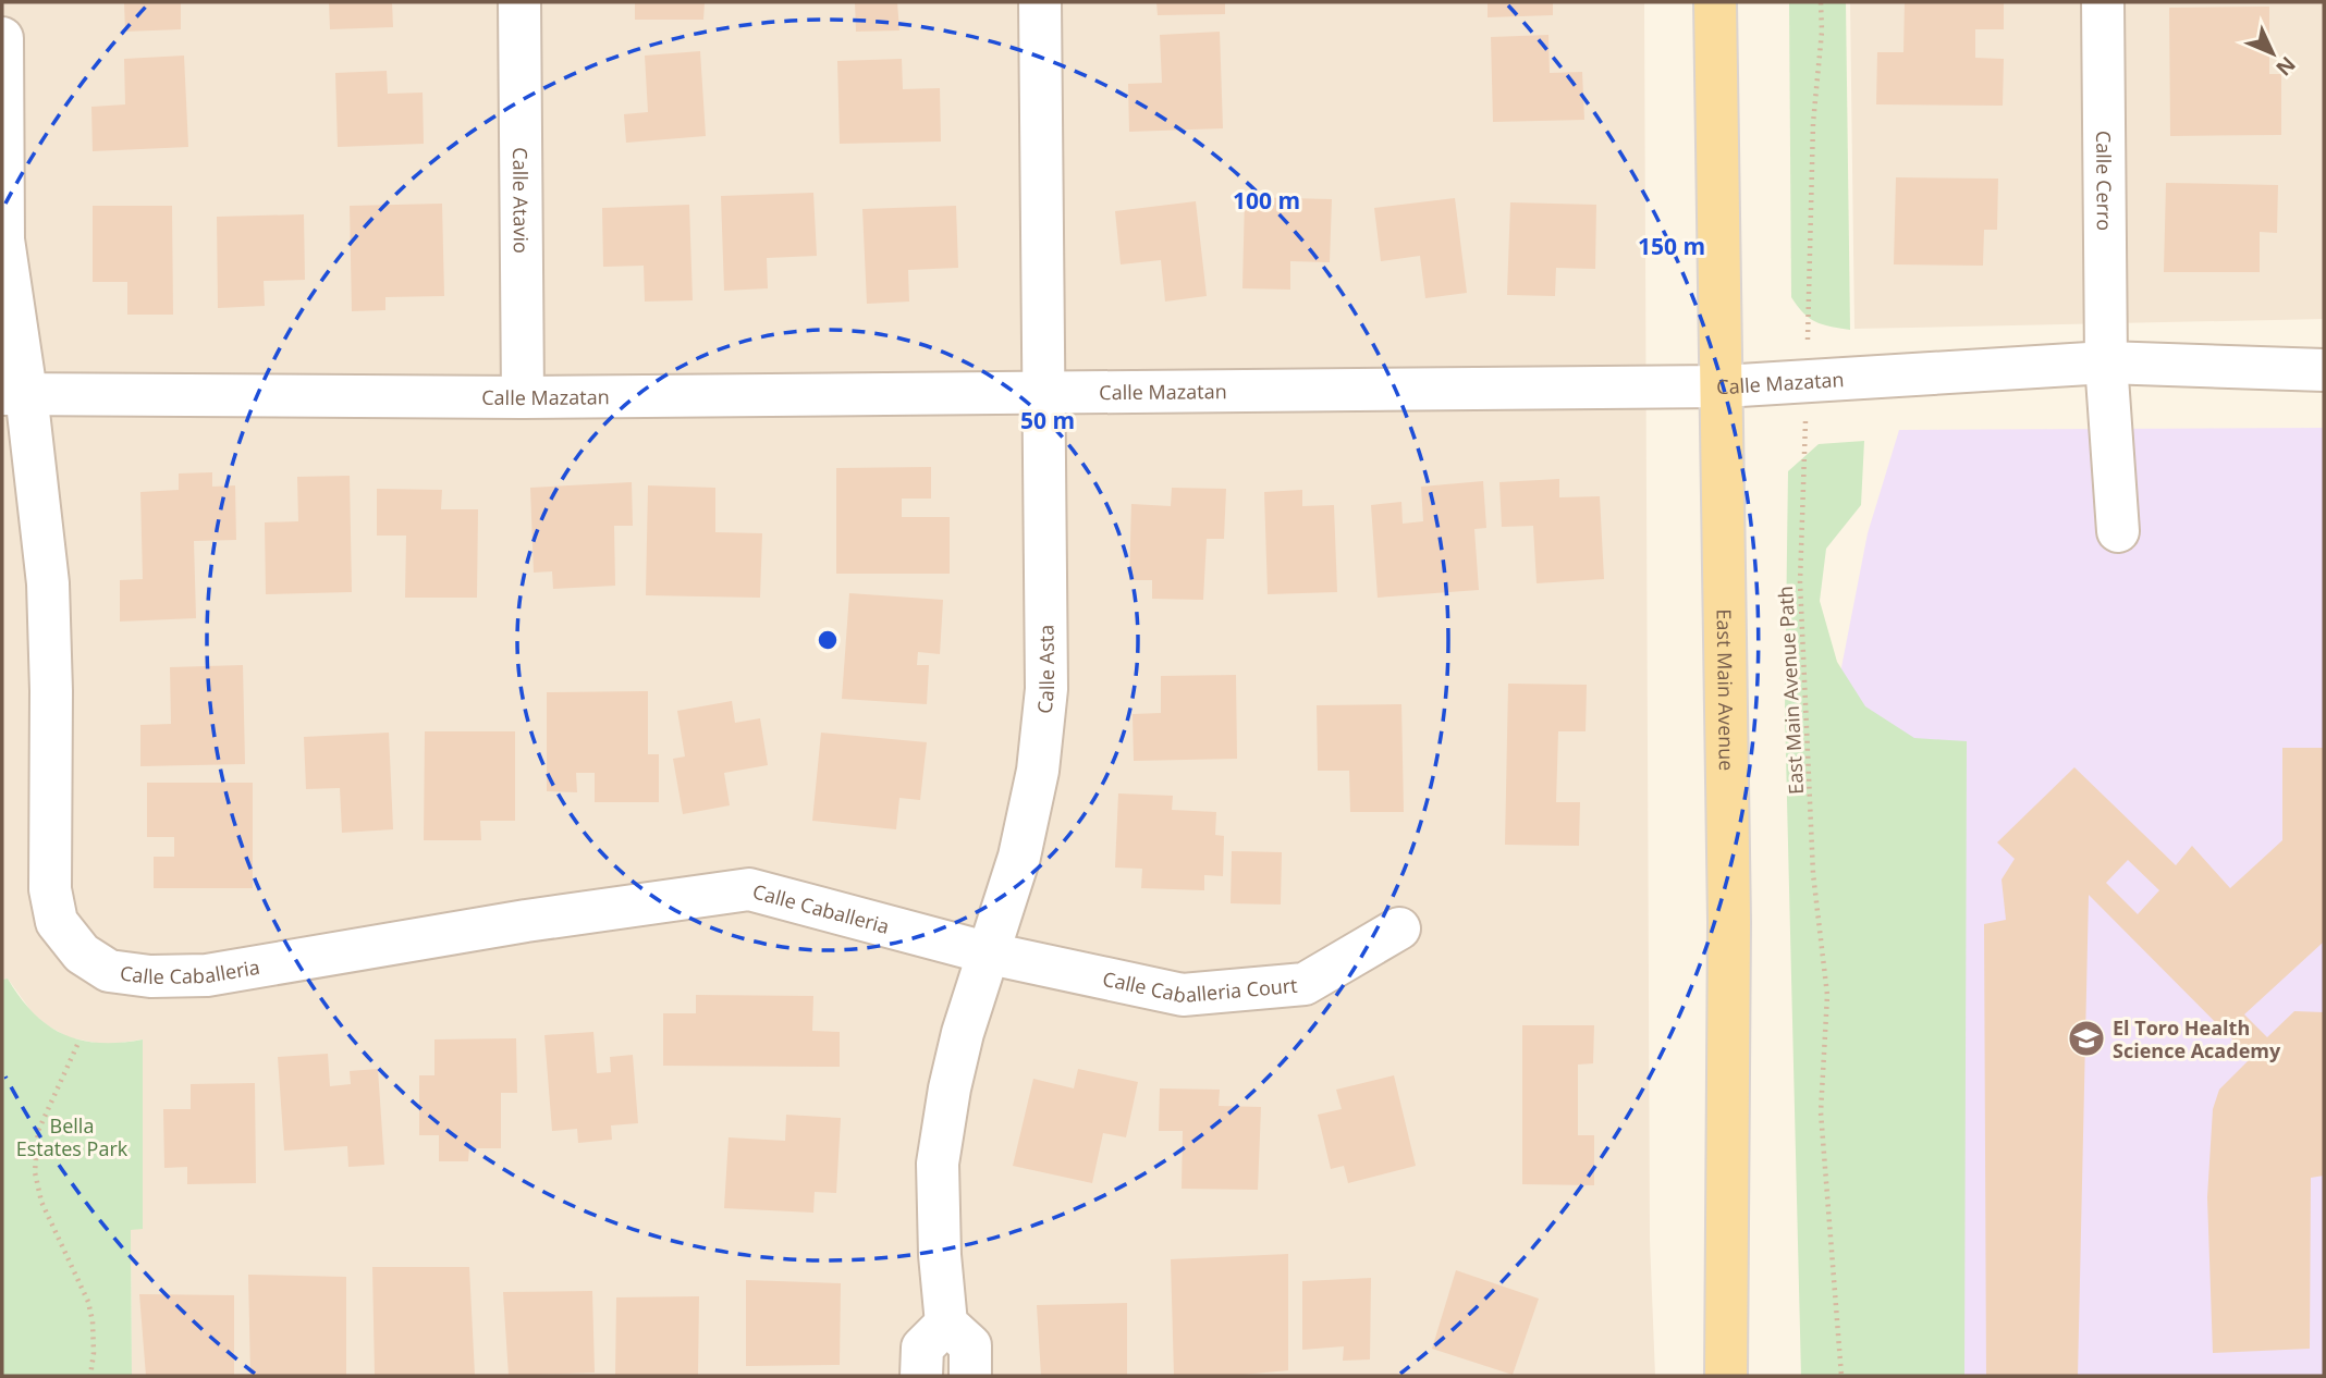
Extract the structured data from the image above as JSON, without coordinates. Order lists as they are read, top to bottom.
{
  "streets": {
    "main road": ["East Main Avenue"],
    "street": [
      "Calle Cerro",
      "Calle Atavio",
      "Calle Mazatan",
      "Calle Asta",
      "Calle Caballeria",
      "Calle Caballeria Court"
    ],
    "path": ["East Main Avenue Path"]
  },
  "crossings": [
    ["Calle Cerro", "Calle Mazatan"],
    ["Calle Atavio", "Calle Mazatan"],
    ["Calle Mazatan", "Calle Asta"],
    ["Calle Mazatan", "East Main Avenue"],
    ["Calle Mazatan", "East Main Avenue Path"],
    ["Calle Mazatan", "Calle Caballeria"],
    ["Calle Asta", "Calle Caballeria"],
    ["Calle Asta", "Calle Caballeria Court"],
    ["Calle Caballeria", "Calle Caballeria Court"]
  ],
  "parks": ["Bella Estates Park"],
  "places": {
    "school or university": ["El Toro Health Science Academy"]
  },
  "north": "bottom right",
  "rings": ["100 m", "150 m", "50 m"]
}
